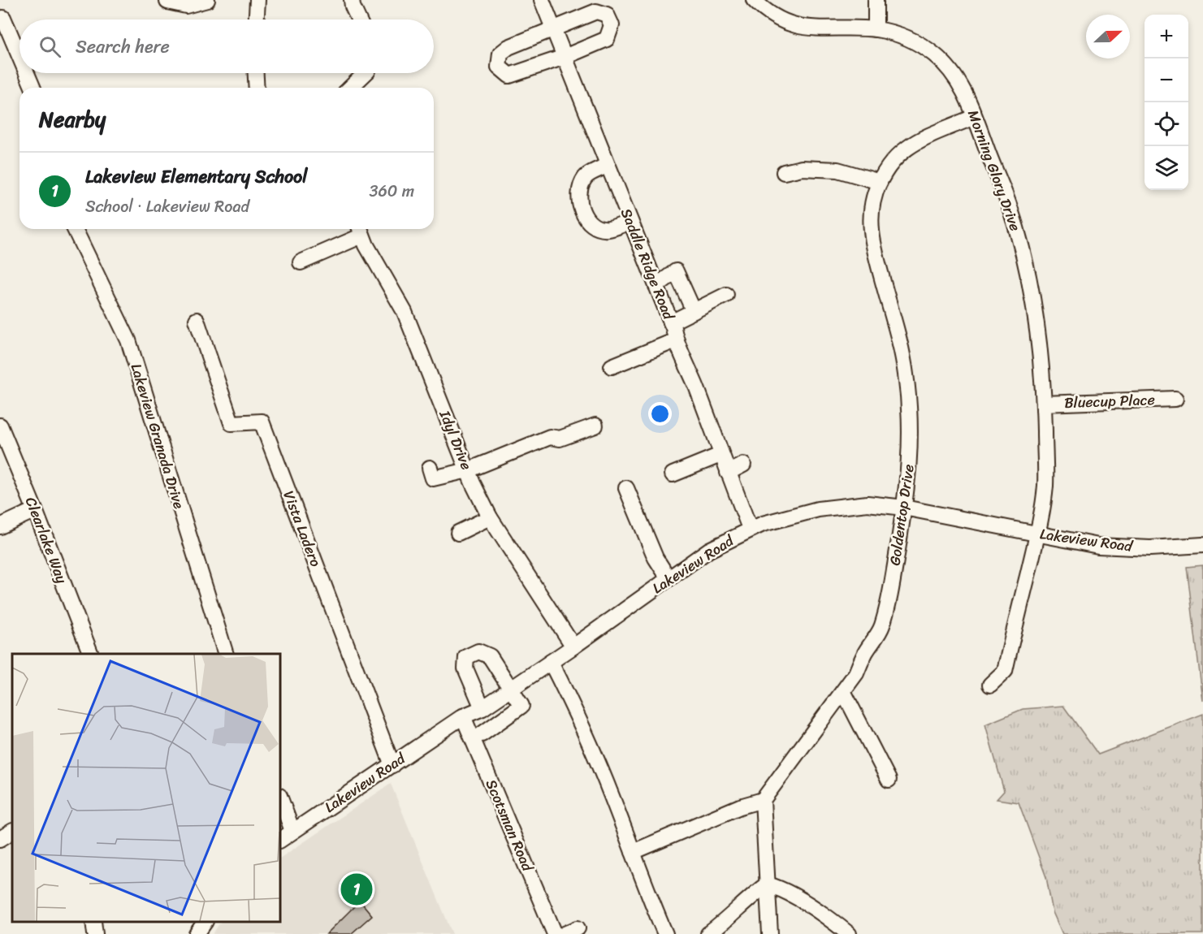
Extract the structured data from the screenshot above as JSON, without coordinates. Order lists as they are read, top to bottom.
{
  "streets": {
    "street": [
      "Morning Glory Drive",
      "Saddle Ridge Road",
      "Bluecup Place",
      "Lakeview Granada Drive",
      "Idyl Drive",
      "Goldentop Drive",
      "Vista Ladero",
      "Clearlake Way",
      "Lakeview Road",
      "Scotsman Road"
    ]
  },
  "crossings": [
    ["Morning Glory Drive", "Bluecup Place"],
    ["Morning Glory Drive", "Goldentop Drive"],
    ["Morning Glory Drive", "Lakeview Road"],
    ["Saddle Ridge Road", "Lakeview Road"],
    ["Idyl Drive", "Lakeview Road"],
    ["Goldentop Drive", "Lakeview Road"],
    ["Vista Ladero", "Lakeview Road"],
    ["Lakeview Road", "Scotsman Road"]
  ],
  "north": "right",
  "page": {
    "map_buttons": ["+", "−"],
    "search": "Search here",
    "heading": "Nearby",
    "list": [
      {
        "mark": "1",
        "name": "Lakeview Elementary School",
        "note": "School · Lakeview Road",
        "value": "360 m"
      }
    ],
    "pins": "1"
  }
}
